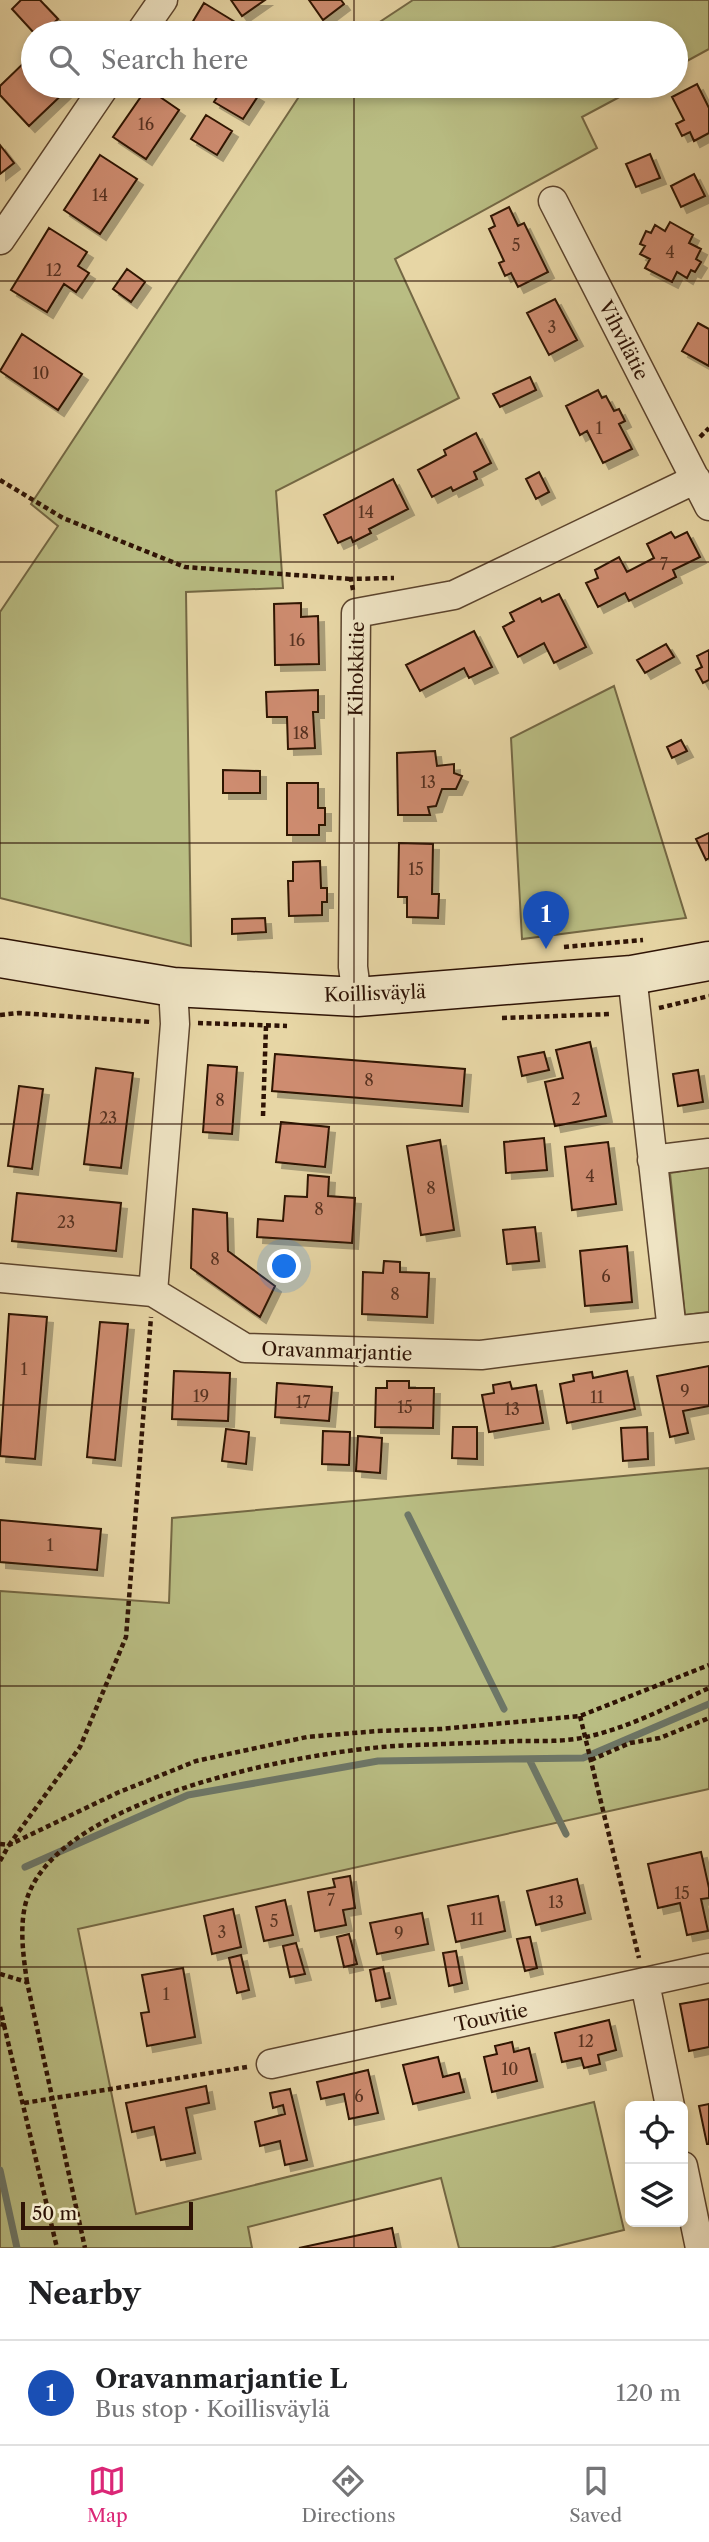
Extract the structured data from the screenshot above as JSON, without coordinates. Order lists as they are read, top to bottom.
{
  "streets": {
    "street": [
      "Vihvilätie",
      "Kihokkitie",
      "Koillisväylä",
      "Oravanmarjantie",
      "Touvitie"
    ]
  },
  "crossings": [
    ["Vihvilätie", "Kihokkitie"],
    ["Kihokkitie", "Koillisväylä"]
  ],
  "house_numbers": [
    "16",
    "14",
    "5",
    "4",
    "12",
    "3",
    "10",
    "1",
    "14",
    "7",
    "16",
    "18",
    "13",
    "15",
    "8",
    "2",
    "8",
    "23",
    "4",
    "8",
    "8",
    "23",
    "8",
    "6",
    "8",
    "1",
    "9",
    "19",
    "11",
    "17",
    "15",
    "13",
    "1",
    "15",
    "7",
    "13",
    "11",
    "5",
    "3",
    "9",
    "1",
    "12",
    "10",
    "6"
  ],
  "scale_bar": "50 m",
  "page": {
    "search": "Search here",
    "pins": "1",
    "scale": "50 m",
    "heading": "Nearby",
    "list": [
      {
        "mark": "1",
        "name": "Oravanmarjantie L",
        "note": "Bus stop · Koillisväylä",
        "value": "120 m"
      }
    ],
    "nav": ["Map", "Directions", "Saved"]
  }
}
